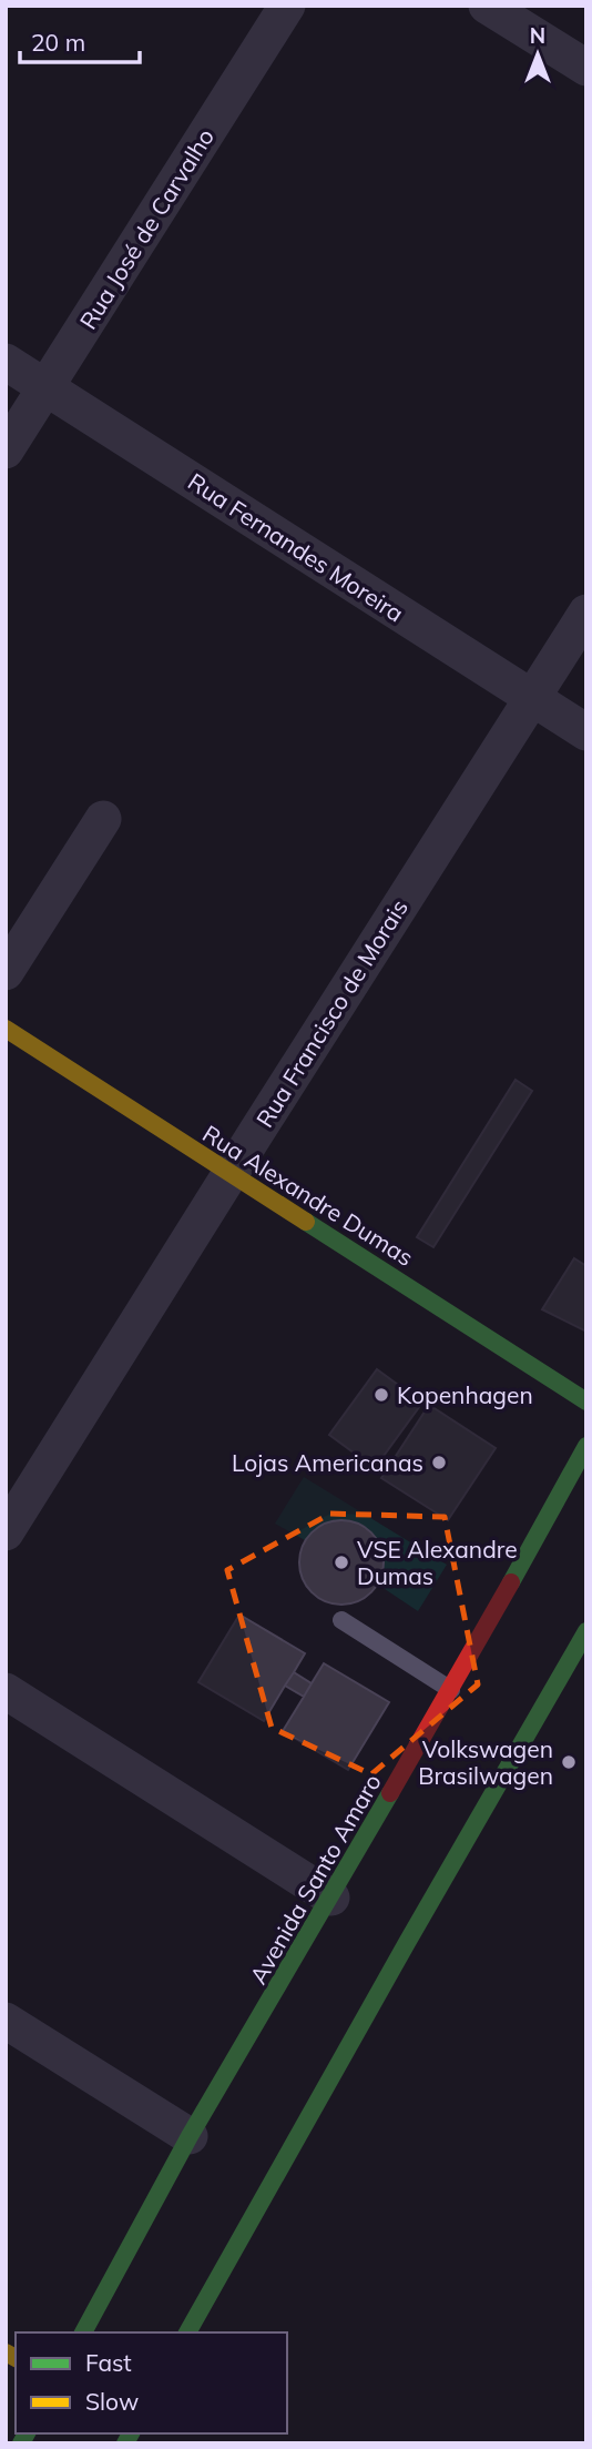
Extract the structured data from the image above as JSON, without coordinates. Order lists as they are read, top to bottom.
{
  "streets": {
    "main road": ["Rua Alexandre Dumas", "Avenida Santo Amaro"],
    "street": ["Rua José de Carvalho", "Rua Fernandes Moreira", "Rua Francisco de Morais"]
  },
  "crossings": [
    ["Rua José de Carvalho", "Rua Fernandes Moreira"],
    ["Rua Fernandes Moreira", "Rua Francisco de Morais"],
    ["Rua Francisco de Morais", "Rua Alexandre Dumas"]
  ],
  "places": [
    "Kopenhagen",
    "Lojas Americanas",
    "VSE Alexandre Dumas",
    "Volkswagen Brasilwagen"
  ],
  "legend": ["Fast", "Slow"],
  "scale_bar": "20 m",
  "north": "top"
}
